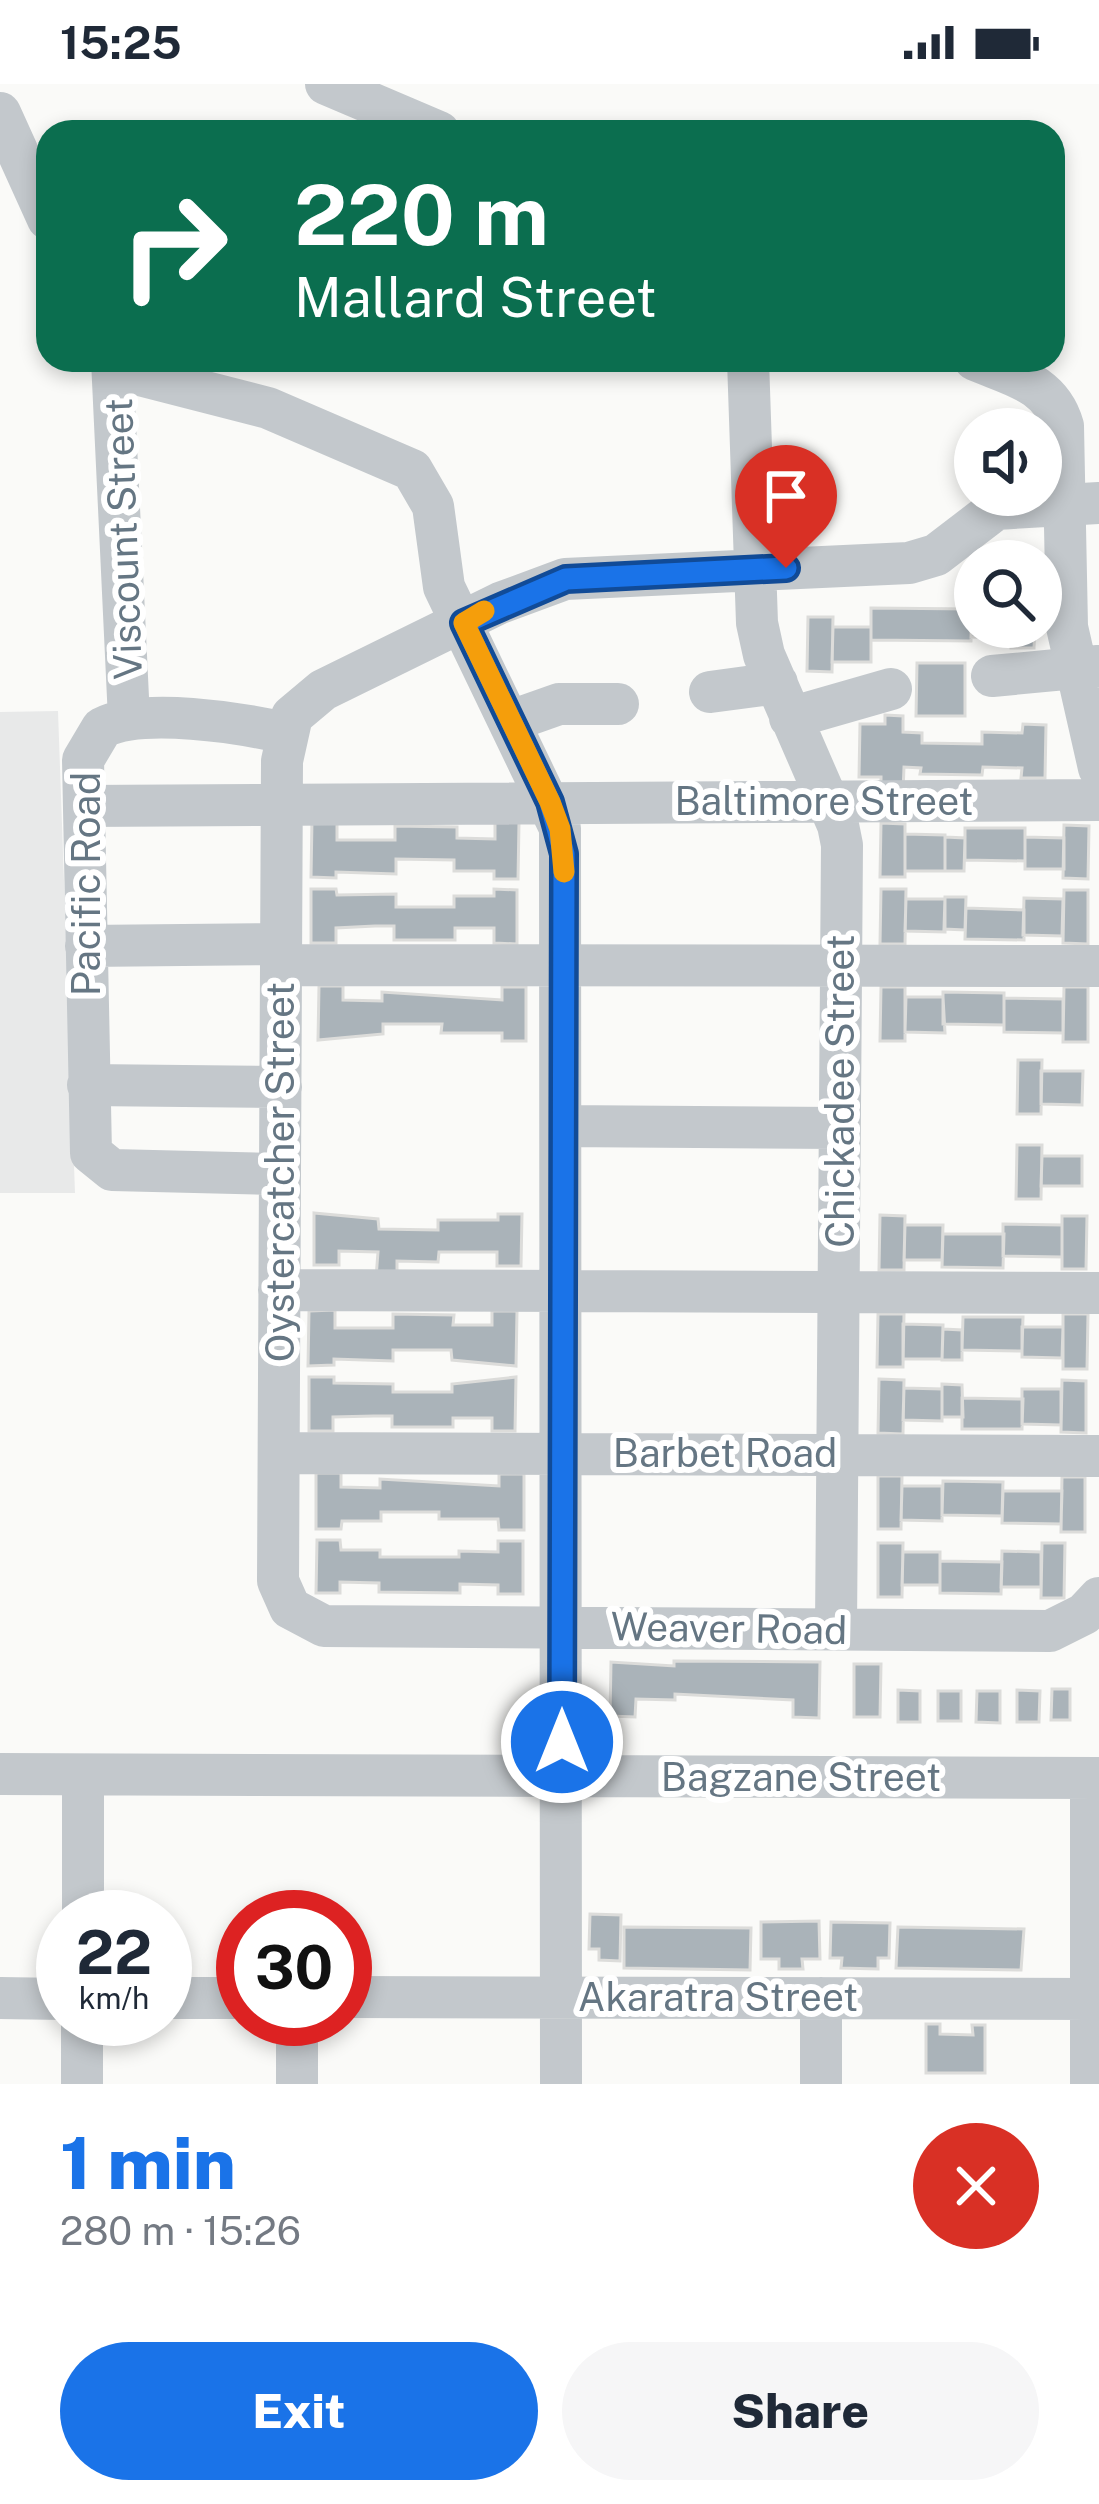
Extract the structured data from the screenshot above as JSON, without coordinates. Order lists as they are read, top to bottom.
{
  "streets": {
    "street": [
      "Viscount Street",
      "Baltimore Street",
      "Pacific Road",
      "Chickadee Street",
      "Oystercatcher Street",
      "Barbet Road",
      "Weaver Road",
      "Bagzane Street",
      "Akaratra Street"
    ]
  },
  "crossings": [
    ["Viscount Street", "Pacific Road"],
    ["Baltimore Street", "Pacific Road"],
    ["Baltimore Street", "Chickadee Street"],
    ["Baltimore Street", "Oystercatcher Street"],
    ["Pacific Road", "Oystercatcher Street"],
    ["Chickadee Street", "Barbet Road"],
    ["Chickadee Street", "Weaver Road"],
    ["Oystercatcher Street", "Barbet Road"],
    ["Oystercatcher Street", "Weaver Road"]
  ],
  "page": {
    "status": "15:25",
    "turn": ["220 m", "Mallard Street"],
    "speed": "22 km/h",
    "limit": "30",
    "heading": ["1 min", "280 m · 15:26"],
    "buttons": ["Exit", "Share"]
  }
}
